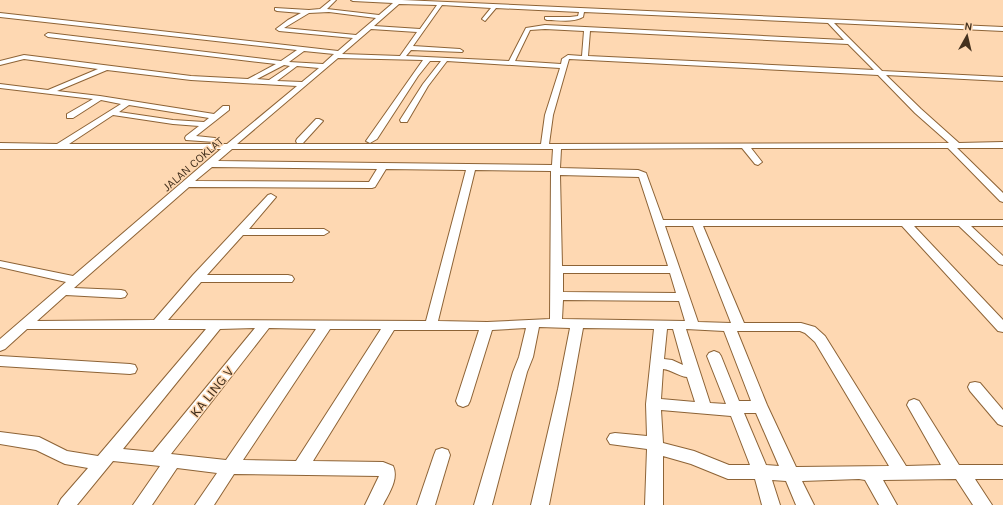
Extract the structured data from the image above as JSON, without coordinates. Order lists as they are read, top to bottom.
{
  "streets": {
    "street": ["JALAN COKLAT", "KA LING V"]
  },
  "north": "top"
}
